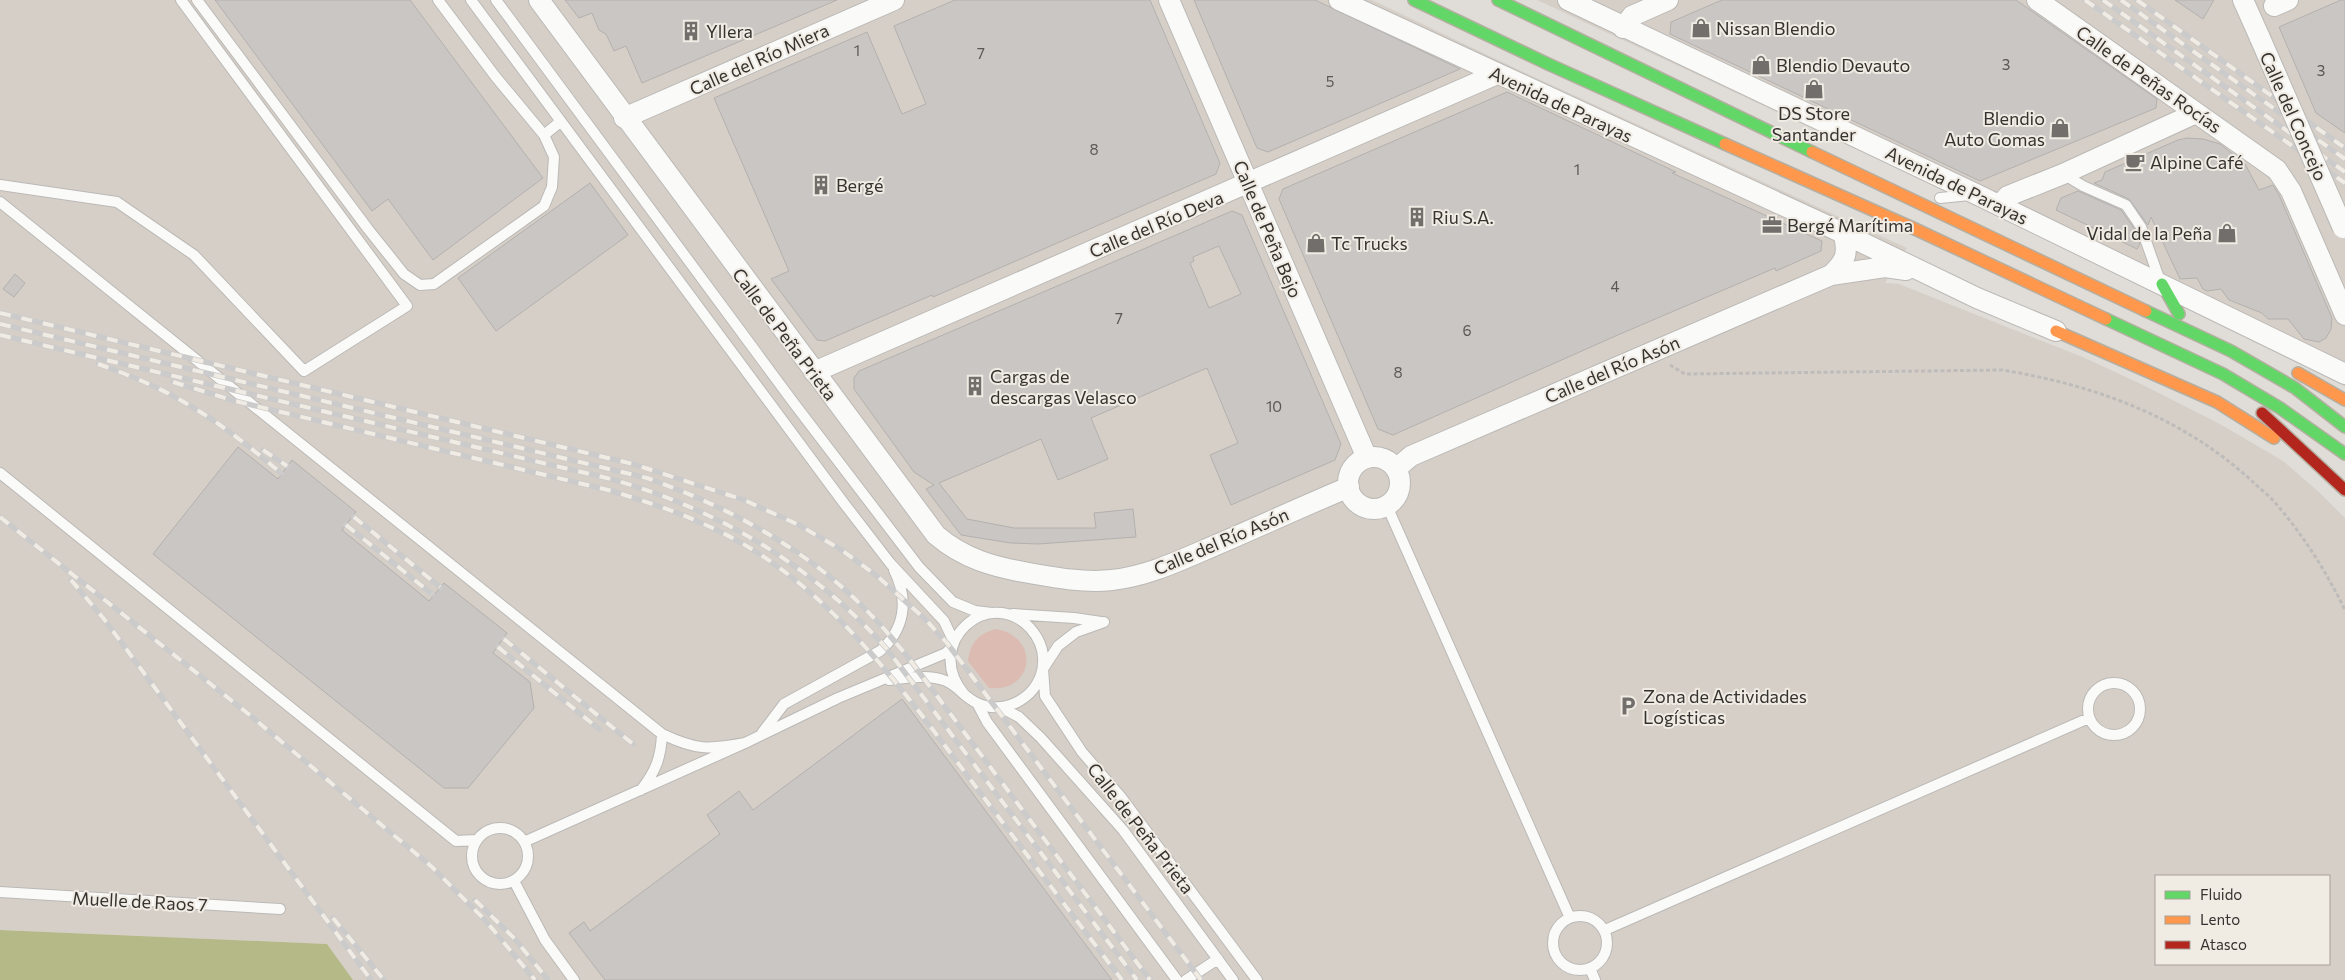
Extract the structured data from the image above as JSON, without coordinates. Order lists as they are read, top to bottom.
{
  "streets": {
    "street": [
      "Calle del Río Miera",
      "Calle de Peñas Rocías",
      "Avenida de Parayas",
      "Calle del Concejo",
      "Calle del Río Deva",
      "Calle de Peña Bejo",
      "Calle de Peña Prieta",
      "Calle del Río Asón"
    ],
    "lane": ["Muelle de Raos 7"]
  },
  "crossings": [
    ["Calle del Río Miera", "Calle de Peña Prieta"],
    ["Avenida de Parayas", "Calle del Río Deva"],
    ["Avenida de Parayas", "Calle del Río Asón"],
    ["Calle del Río Deva", "Calle de Peña Bejo"],
    ["Calle del Río Deva", "Calle de Peña Prieta"],
    ["Calle de Peña Bejo", "Calle del Río Asón"],
    ["Calle de Peña Prieta", "Calle del Río Asón"]
  ],
  "places": {
    "shop": [
      "Nissan Blendio",
      "Blendio Devauto",
      "DS Store Santander",
      "Blendio Auto Gomas",
      "Vidal de la Peña",
      "Tc Trucks"
    ],
    "building": [
      "Yllera",
      "Bergé",
      "Riu S.A.",
      "Cargas de descargas Velasco"
    ],
    "cafe": ["Alpine Café"],
    "office": ["Bergé Marítima"],
    "parking": ["Zona de Actividades Logísticas"]
  },
  "house_numbers": [
    "1",
    "7",
    "3",
    "3",
    "5",
    "8",
    "1",
    "4",
    "7",
    "6",
    "8",
    "10"
  ],
  "legend": ["Fluido", "Lento", "Atasco"]
}
